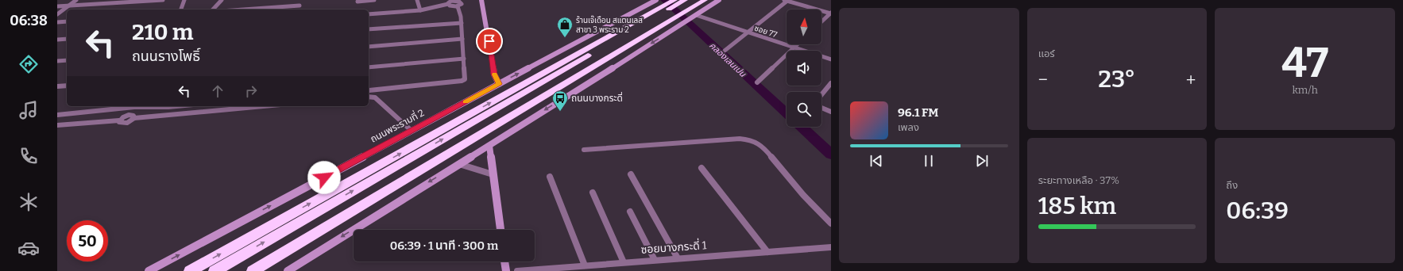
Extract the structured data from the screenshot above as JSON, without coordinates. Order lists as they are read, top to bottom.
{
  "streets": {
    "main road": ["ถนนพระรามที่ 2"],
    "street": ["ซอย 77", "ซอยบางกระดี่ 1"]
  },
  "water": ["คลองเลนเปน"],
  "places": {
    "shop": ["ร้านเจ๊เดือน สแตนเลส สาขา 3 พระราม 2"],
    "bus stop": ["ถนนบางกระดี่"]
  },
  "north": "top",
  "page": {
    "tabs": "06:38",
    "tile": [
      "แอร์",
      ["47", "km/h"],
      ["ระยะทางเหลือ · 37%", "185 km"],
      ["ถึง", "06:39"]
    ],
    "turn": ["210 m", "ถนนรางโพธิ์"],
    "heat": ["−", "23°", "+"],
    "song": ["96.1 FM", "เพลง"],
    "limit": "50",
    "trip": "06:39 · 1 นาที · 300 m"
  }
}
